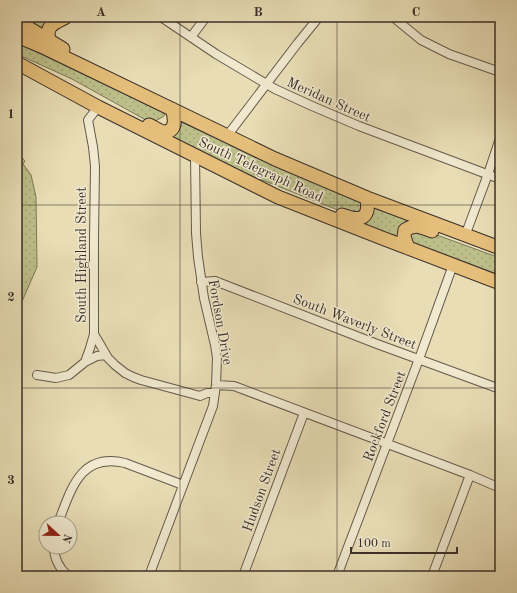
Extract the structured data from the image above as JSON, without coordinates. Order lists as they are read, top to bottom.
{
  "streets": {
    "main road": ["South Telegraph Road"],
    "street": [
      "Meridan Street",
      "South Highland Street",
      "South Waverly Street",
      "Fordson Drive",
      "Rockford Street",
      "Hudson Street"
    ]
  },
  "crossings": [
    ["South Telegraph Road", "South Highland Street"],
    ["South Telegraph Road", "Fordson Drive"],
    ["South Telegraph Road", "Rockford Street"],
    ["South Highland Street", "Fordson Drive"],
    ["South Highland Street", "Rockford Street"],
    ["South Highland Street", "Hudson Street"],
    ["South Waverly Street", "Fordson Drive"],
    ["South Waverly Street", "Rockford Street"]
  ],
  "scale_bar": "100 m",
  "north": "right",
  "grid": {
    "columns": ["A", "B", "C"],
    "rows": ["1", "2", "3"]
  }
}
